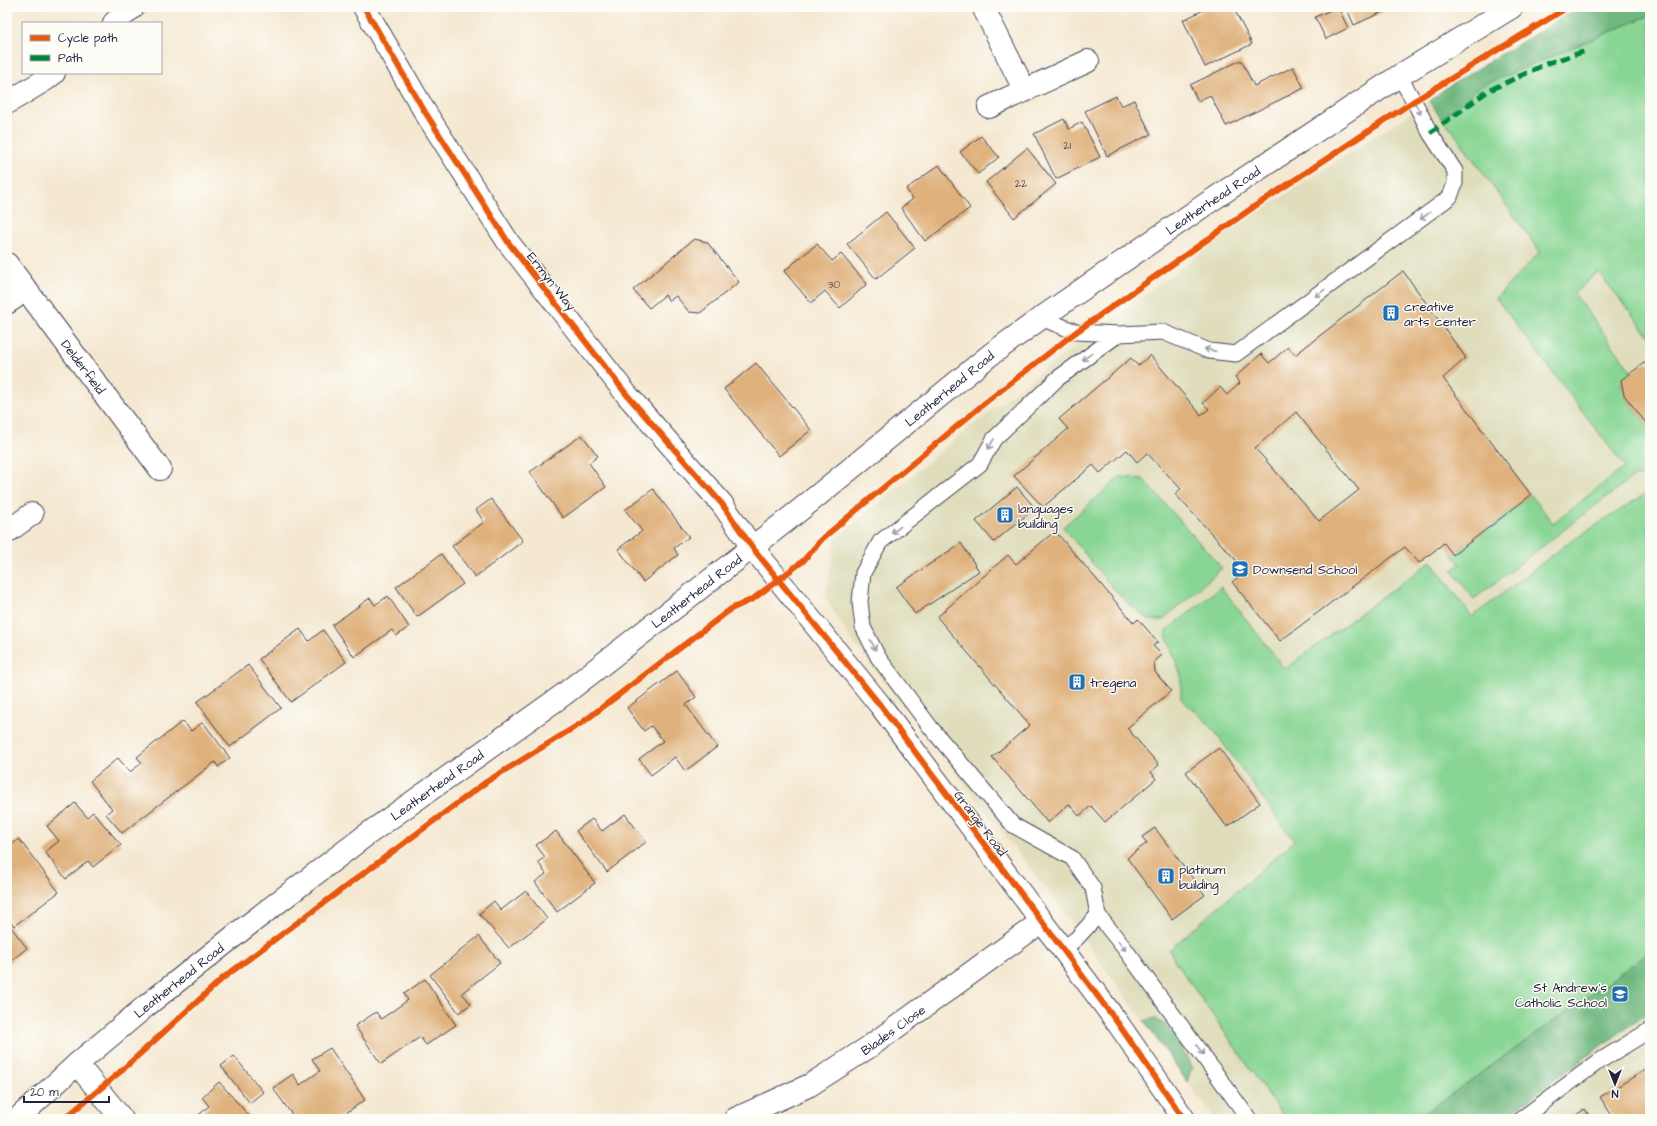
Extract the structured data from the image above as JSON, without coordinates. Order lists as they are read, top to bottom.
{
  "streets": {
    "main road": [
      "Leatherhead Road",
      "Ermyn Way",
      "Delderfield",
      "Grange Road",
      "Blades Close"
    ]
  },
  "crossings": [
    ["Leatherhead Road", "Ermyn Way"],
    ["Leatherhead Road", "Grange Road"],
    ["Ermyn Way", "Grange Road"],
    ["Grange Road", "Blades Close"]
  ],
  "places": {
    "building": [
      "creative arts center",
      "languages building",
      "tregena",
      "platinum building"
    ],
    "school or university": ["Downsend School", "St Andrew's Catholic School"]
  },
  "house_numbers": ["21", "22", "30"],
  "legend": ["Cycle path", "Path"],
  "scale_bar": "20 m",
  "north": "bottom"
}
